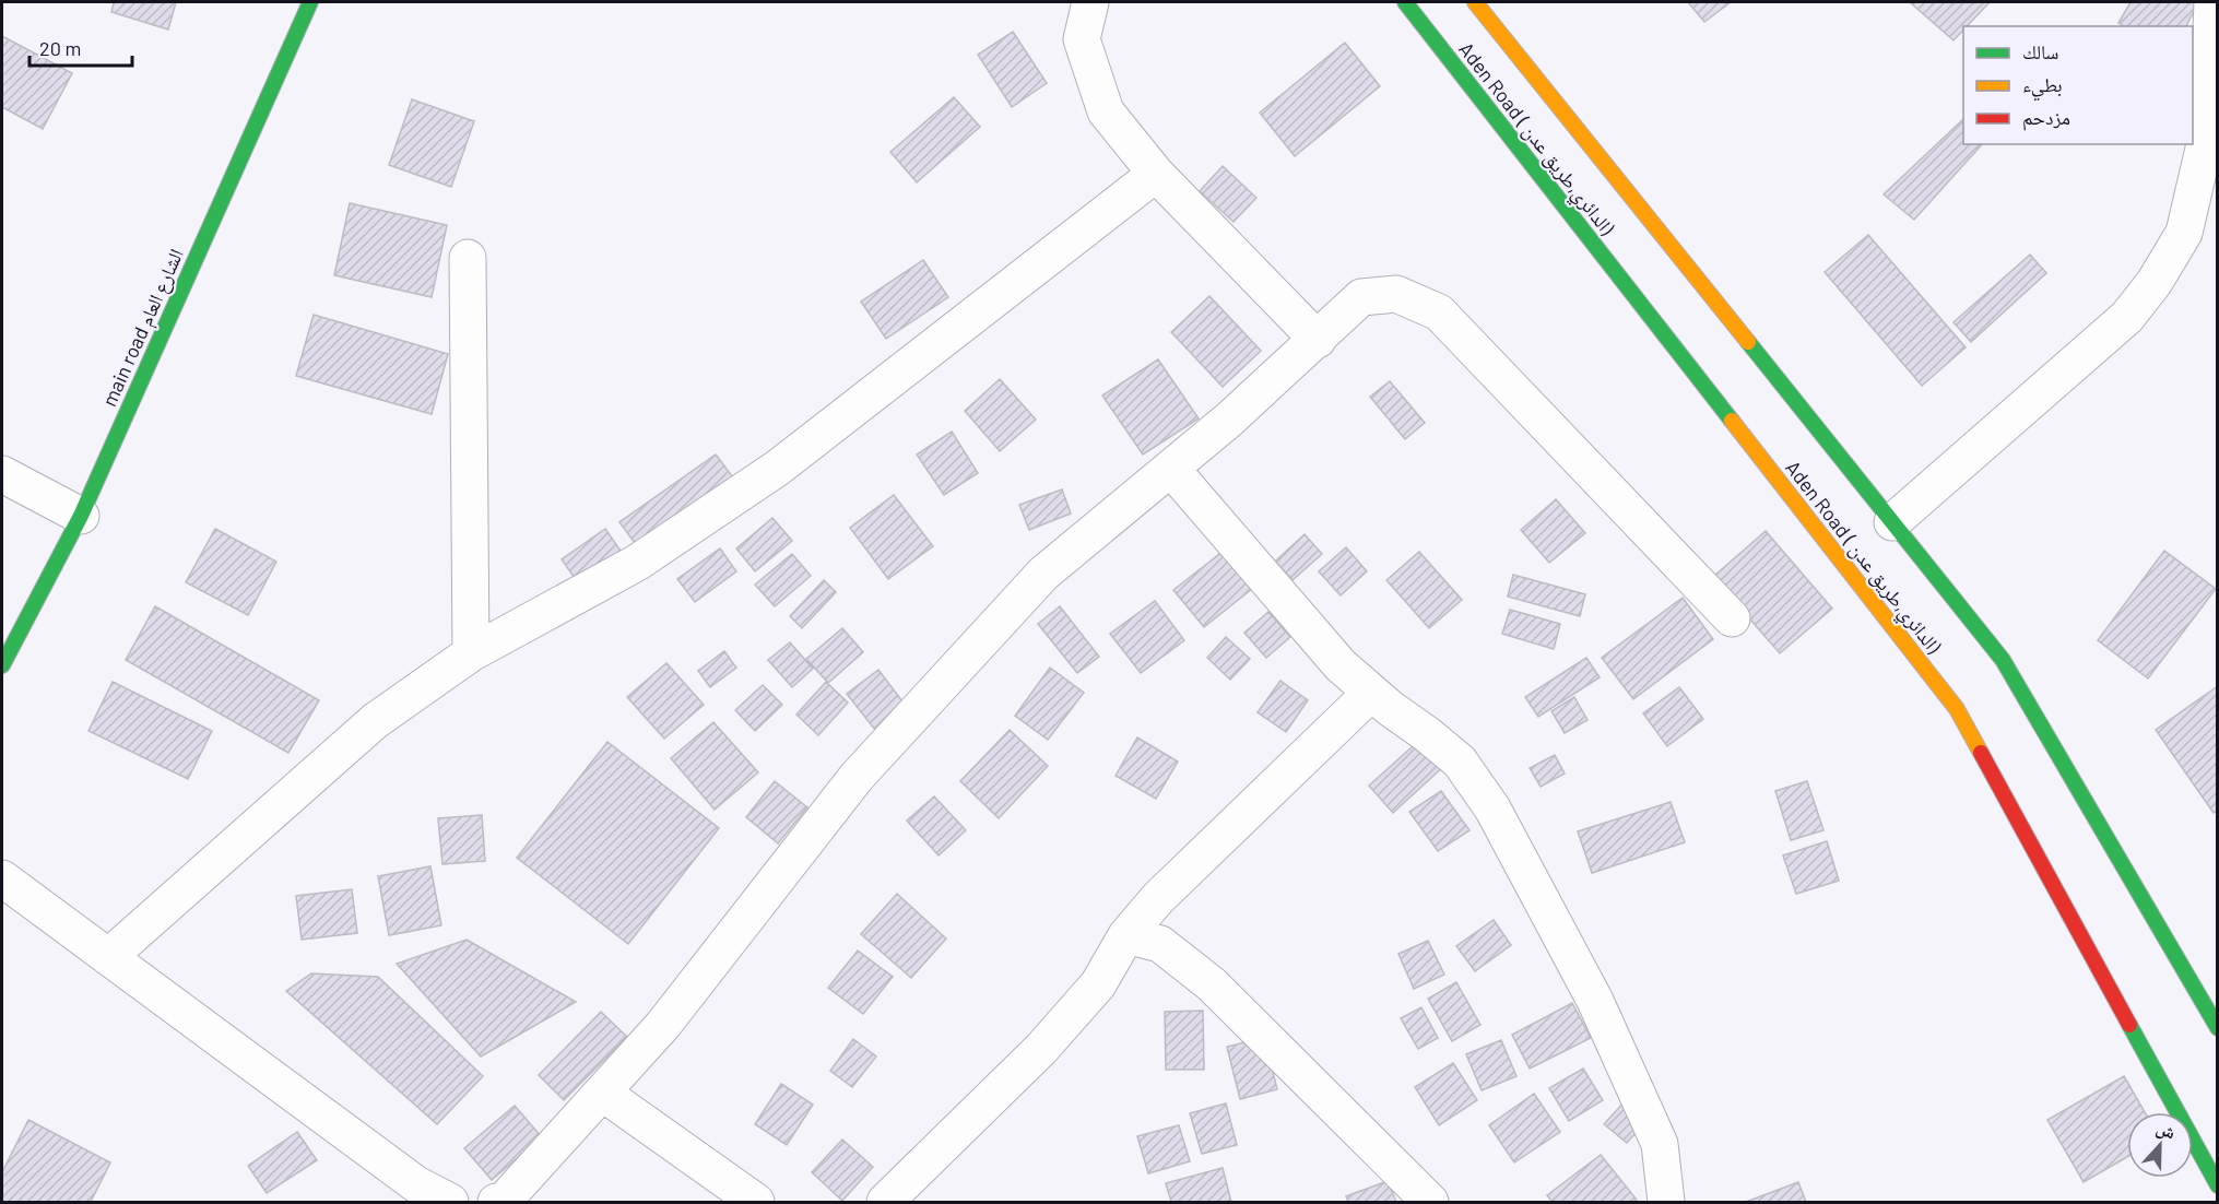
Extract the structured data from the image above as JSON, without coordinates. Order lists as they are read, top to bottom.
{
  "streets": {
    "main road": ["Aden Road ( الدائري,طريق عدن)", "main road الشارع العام"]
  },
  "legend": ["سالك", "بطيء", "مزدحم"],
  "scale_bar": "20 m",
  "north": "top"
}
